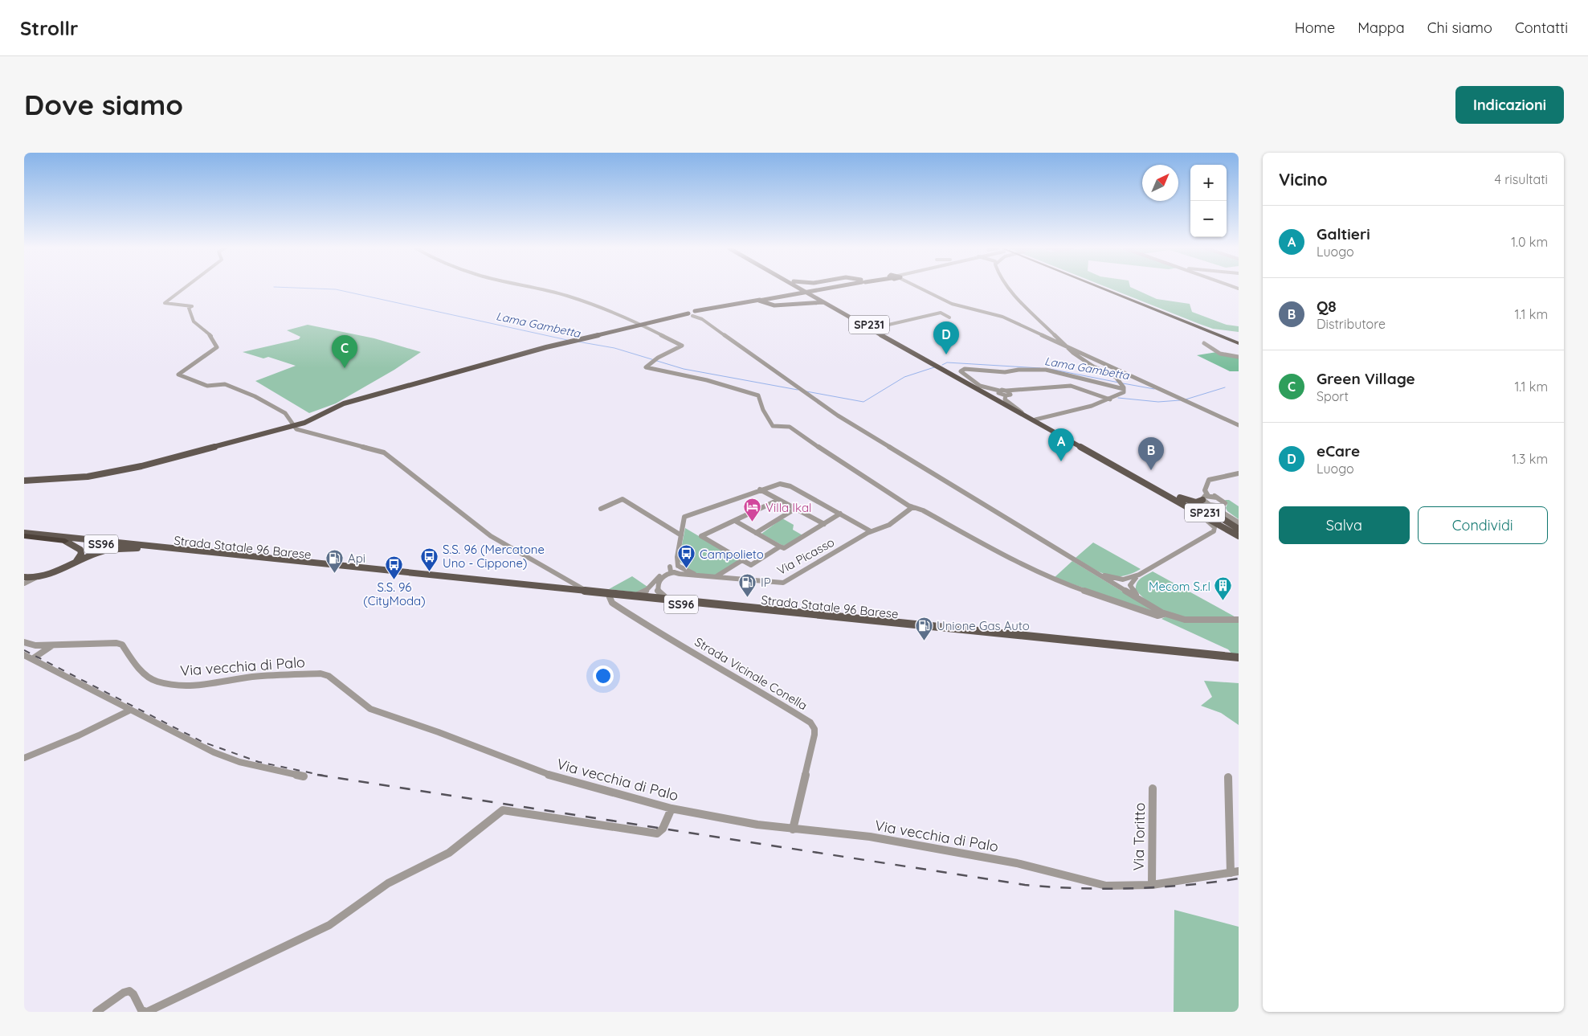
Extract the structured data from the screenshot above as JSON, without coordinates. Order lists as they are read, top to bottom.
{
  "streets": {
    "highway": ["Strada Statale 96 Barese"],
    "main road": ["SP231", "SS96"],
    "street": [
      "Via Picasso",
      "Via vecchia di Palo",
      "Strada Vicinale Conella",
      "Via Toritto"
    ]
  },
  "crossings": [
    ["SS96", "Strada Statale 96 Barese"],
    ["Strada Statale 96 Barese", "Strada Vicinale Conella"],
    ["Via vecchia di Palo", "Strada Vicinale Conella"],
    ["Via vecchia di Palo", "Via Toritto"]
  ],
  "water": ["Lama Gambetta"],
  "places": {
    "hotel": ["Villa Ikal"],
    "bus stop": ["Campolieto", "S.S. 96 (Mercatone Uno - Cippone)", "S.S. 96 (CityModa)"],
    "fuel station": ["Api", "IP", "Unione Gas Auto"],
    "building": ["Mecom S.r.l"]
  },
  "north": "top right",
  "page": {
    "header": "Strollr",
    "nav": [
      "Home",
      "Mappa",
      "Chi siamo",
      "Contatti"
    ],
    "buttons": [
      "Indicazioni",
      ["Salva", "Condividi"]
    ],
    "title": "Dove siamo",
    "heading": ["Vicino", "4 risultati"],
    "map_buttons": ["+", "−"],
    "list": [
      {
        "mark": "A",
        "name": "Galtieri",
        "note": "Luogo",
        "value": "1.0 km"
      },
      {
        "mark": "B",
        "name": "Q8",
        "note": "Distributore",
        "value": "1.1 km"
      },
      {
        "mark": "C",
        "name": "Green Village",
        "note": "Sport",
        "value": "1.1 km"
      },
      {
        "mark": "D",
        "name": "eCare",
        "note": "Luogo",
        "value": "1.3 km"
      }
    ],
    "pins": [
      "D",
      "C",
      "A",
      "B"
    ]
  }
}
